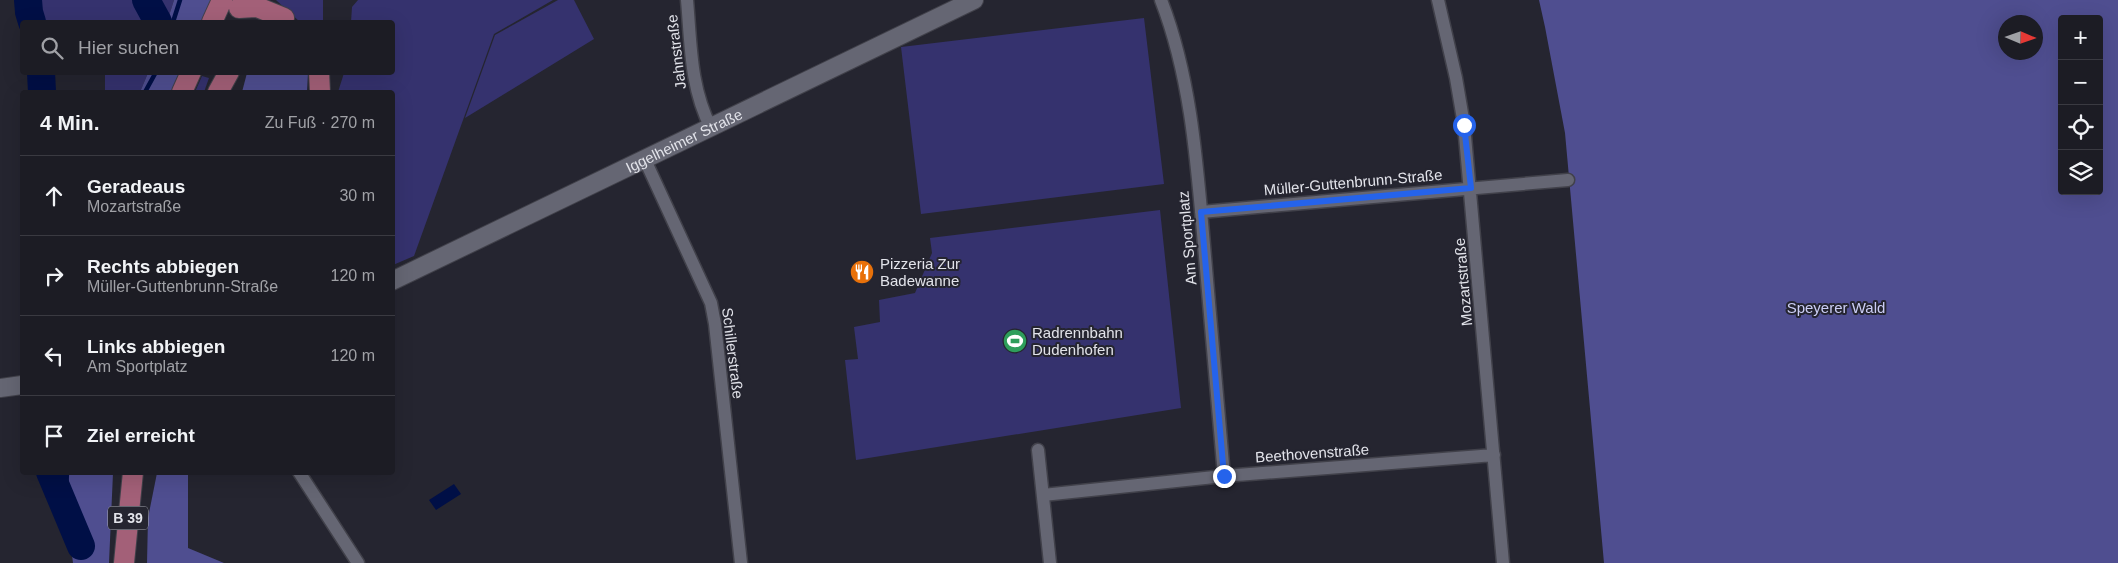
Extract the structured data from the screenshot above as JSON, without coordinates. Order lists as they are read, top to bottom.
{
  "streets": {
    "main road": ["B 39"],
    "street": [
      "Jahnstraße",
      "Iggelheimer Straße",
      "Müller-Guttenbrunn-Straße",
      "Am Sportplatz",
      "Mozartstraße",
      "Schillerstraße",
      "Beethovenstraße"
    ]
  },
  "crossings": [
    ["Jahnstraße", "Iggelheimer Straße"],
    ["Iggelheimer Straße", "Schillerstraße"],
    ["Müller-Guttenbrunn-Straße", "Am Sportplatz"],
    ["Müller-Guttenbrunn-Straße", "Mozartstraße"],
    ["Am Sportplatz", "Beethovenstraße"],
    ["Mozartstraße", "Beethovenstraße"]
  ],
  "parks": ["Speyerer Wald"],
  "places": {
    "restaurant": ["Pizzeria Zur Badewanne"],
    "sports": ["Radrennbahn Dudenhofen"]
  },
  "north": "right",
  "page": {
    "map_buttons": ["+", "−"],
    "search": "Hier suchen",
    "heading": ["4 Min.", "Zu Fuß · 270 m"],
    "list": [
      ["Geradeaus", "Mozartstraße", "30 m"],
      ["Rechts abbiegen", "Müller-Guttenbrunn-Straße", "120 m"],
      ["Links abbiegen", "Am Sportplatz", "120 m"],
      "Ziel erreicht"
    ]
  }
}
